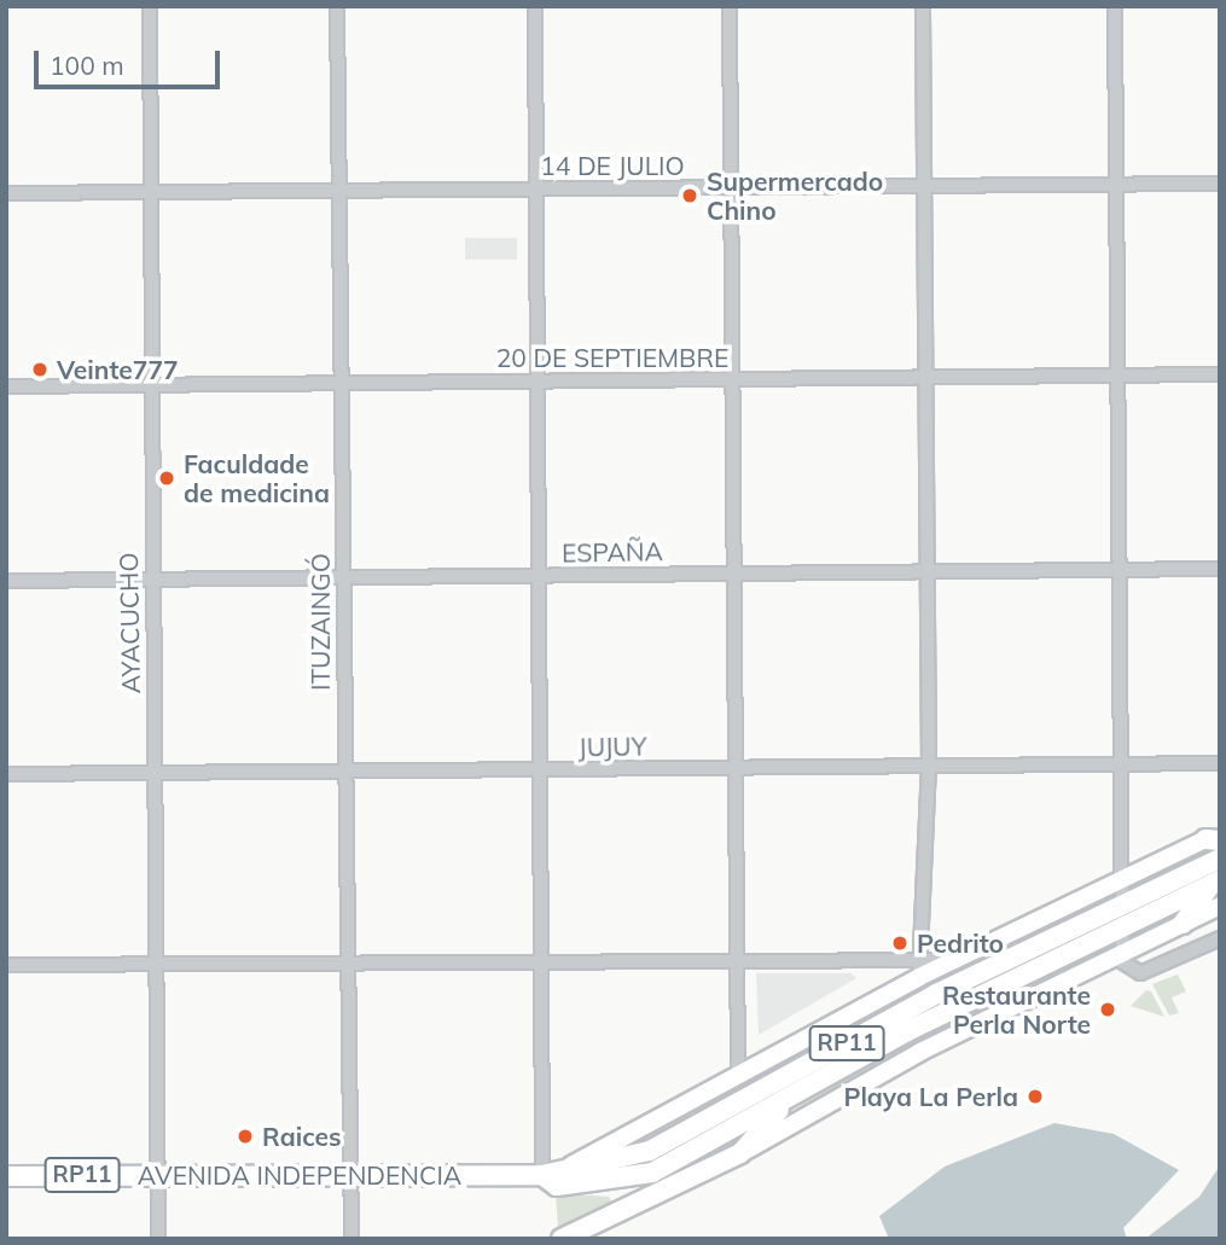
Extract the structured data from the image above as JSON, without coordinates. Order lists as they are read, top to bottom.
{
  "streets": {
    "main road": ["RP11", "AVENIDA INDEPENDENCIA"],
    "street": [
      "14 DE JULIO",
      "20 DE SEPTIEMBRE",
      "ESPAÑA",
      "ITUZAINGÓ",
      "AYACUCHO",
      "JUJUY"
    ]
  },
  "crossings": [
    ["14 DE JULIO", "ITUZAINGÓ"],
    ["14 DE JULIO", "AYACUCHO"],
    ["20 DE SEPTIEMBRE", "ITUZAINGÓ"],
    ["20 DE SEPTIEMBRE", "AYACUCHO"],
    ["ESPAÑA", "ITUZAINGÓ"],
    ["ESPAÑA", "AYACUCHO"],
    ["ITUZAINGÓ", "JUJUY"],
    ["ITUZAINGÓ", "AVENIDA INDEPENDENCIA"],
    ["AYACUCHO", "JUJUY"],
    ["AYACUCHO", "AVENIDA INDEPENDENCIA"],
    ["RP11", "AVENIDA INDEPENDENCIA"]
  ],
  "places": [
    "Supermercado Chino",
    "Veinte777",
    "Faculdade de medicina",
    "Pedrito",
    "Restaurante Perla Norte",
    "Playa La Perla",
    "Raices"
  ],
  "scale_bar": "100 m"
}
